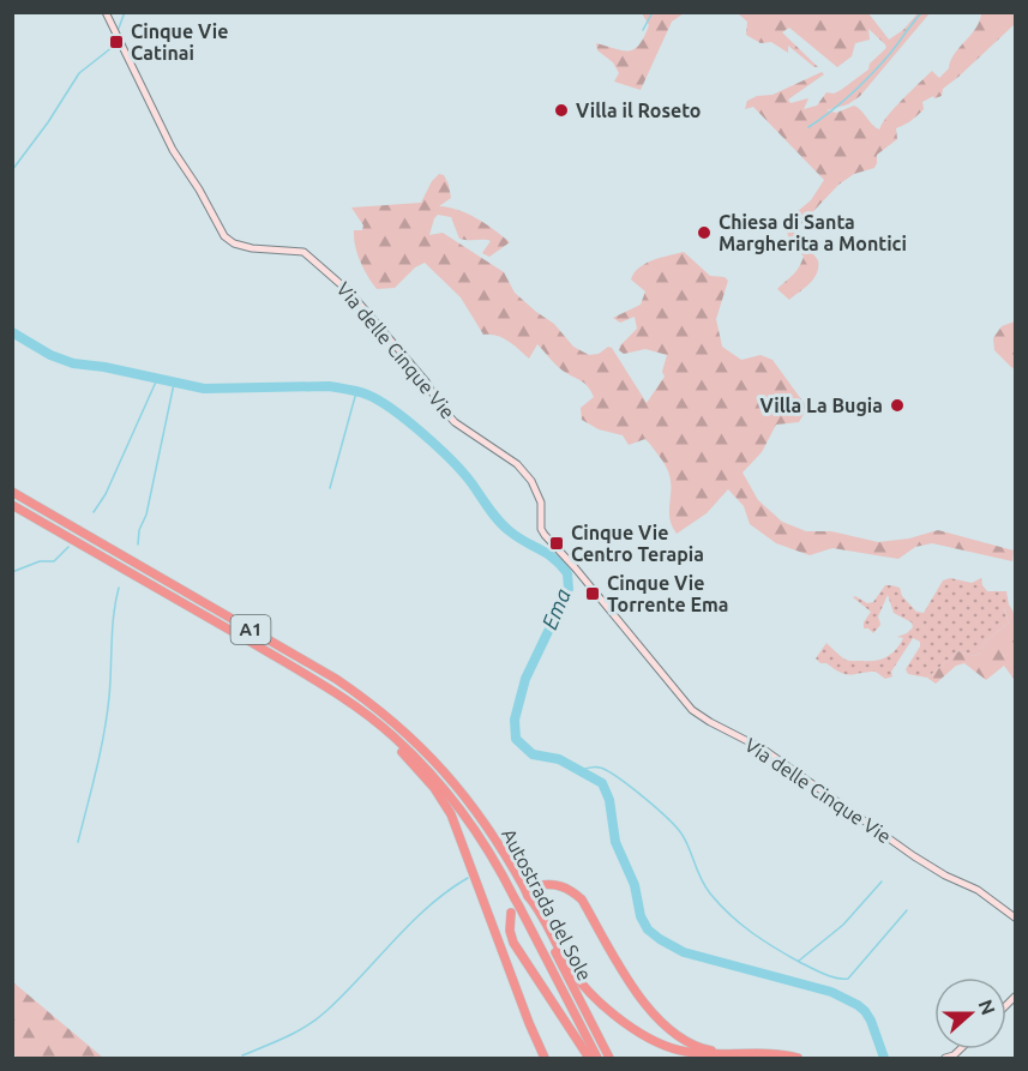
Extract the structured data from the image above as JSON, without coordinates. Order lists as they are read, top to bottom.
{
  "streets": {
    "highway": ["A1", "Autostrada del Sole"],
    "street": ["Via delle Cinque Vie"]
  },
  "water": ["Ema"],
  "places": {
    "transit": ["Cinque Vie Catinai", "Cinque Vie Centro Terapia", "Cinque Vie Torrente Ema"],
    "other": ["Villa il Roseto", "Chiesa di Santa Margherita a Montici", "Villa La Bugia"]
  },
  "north": "right"
}
